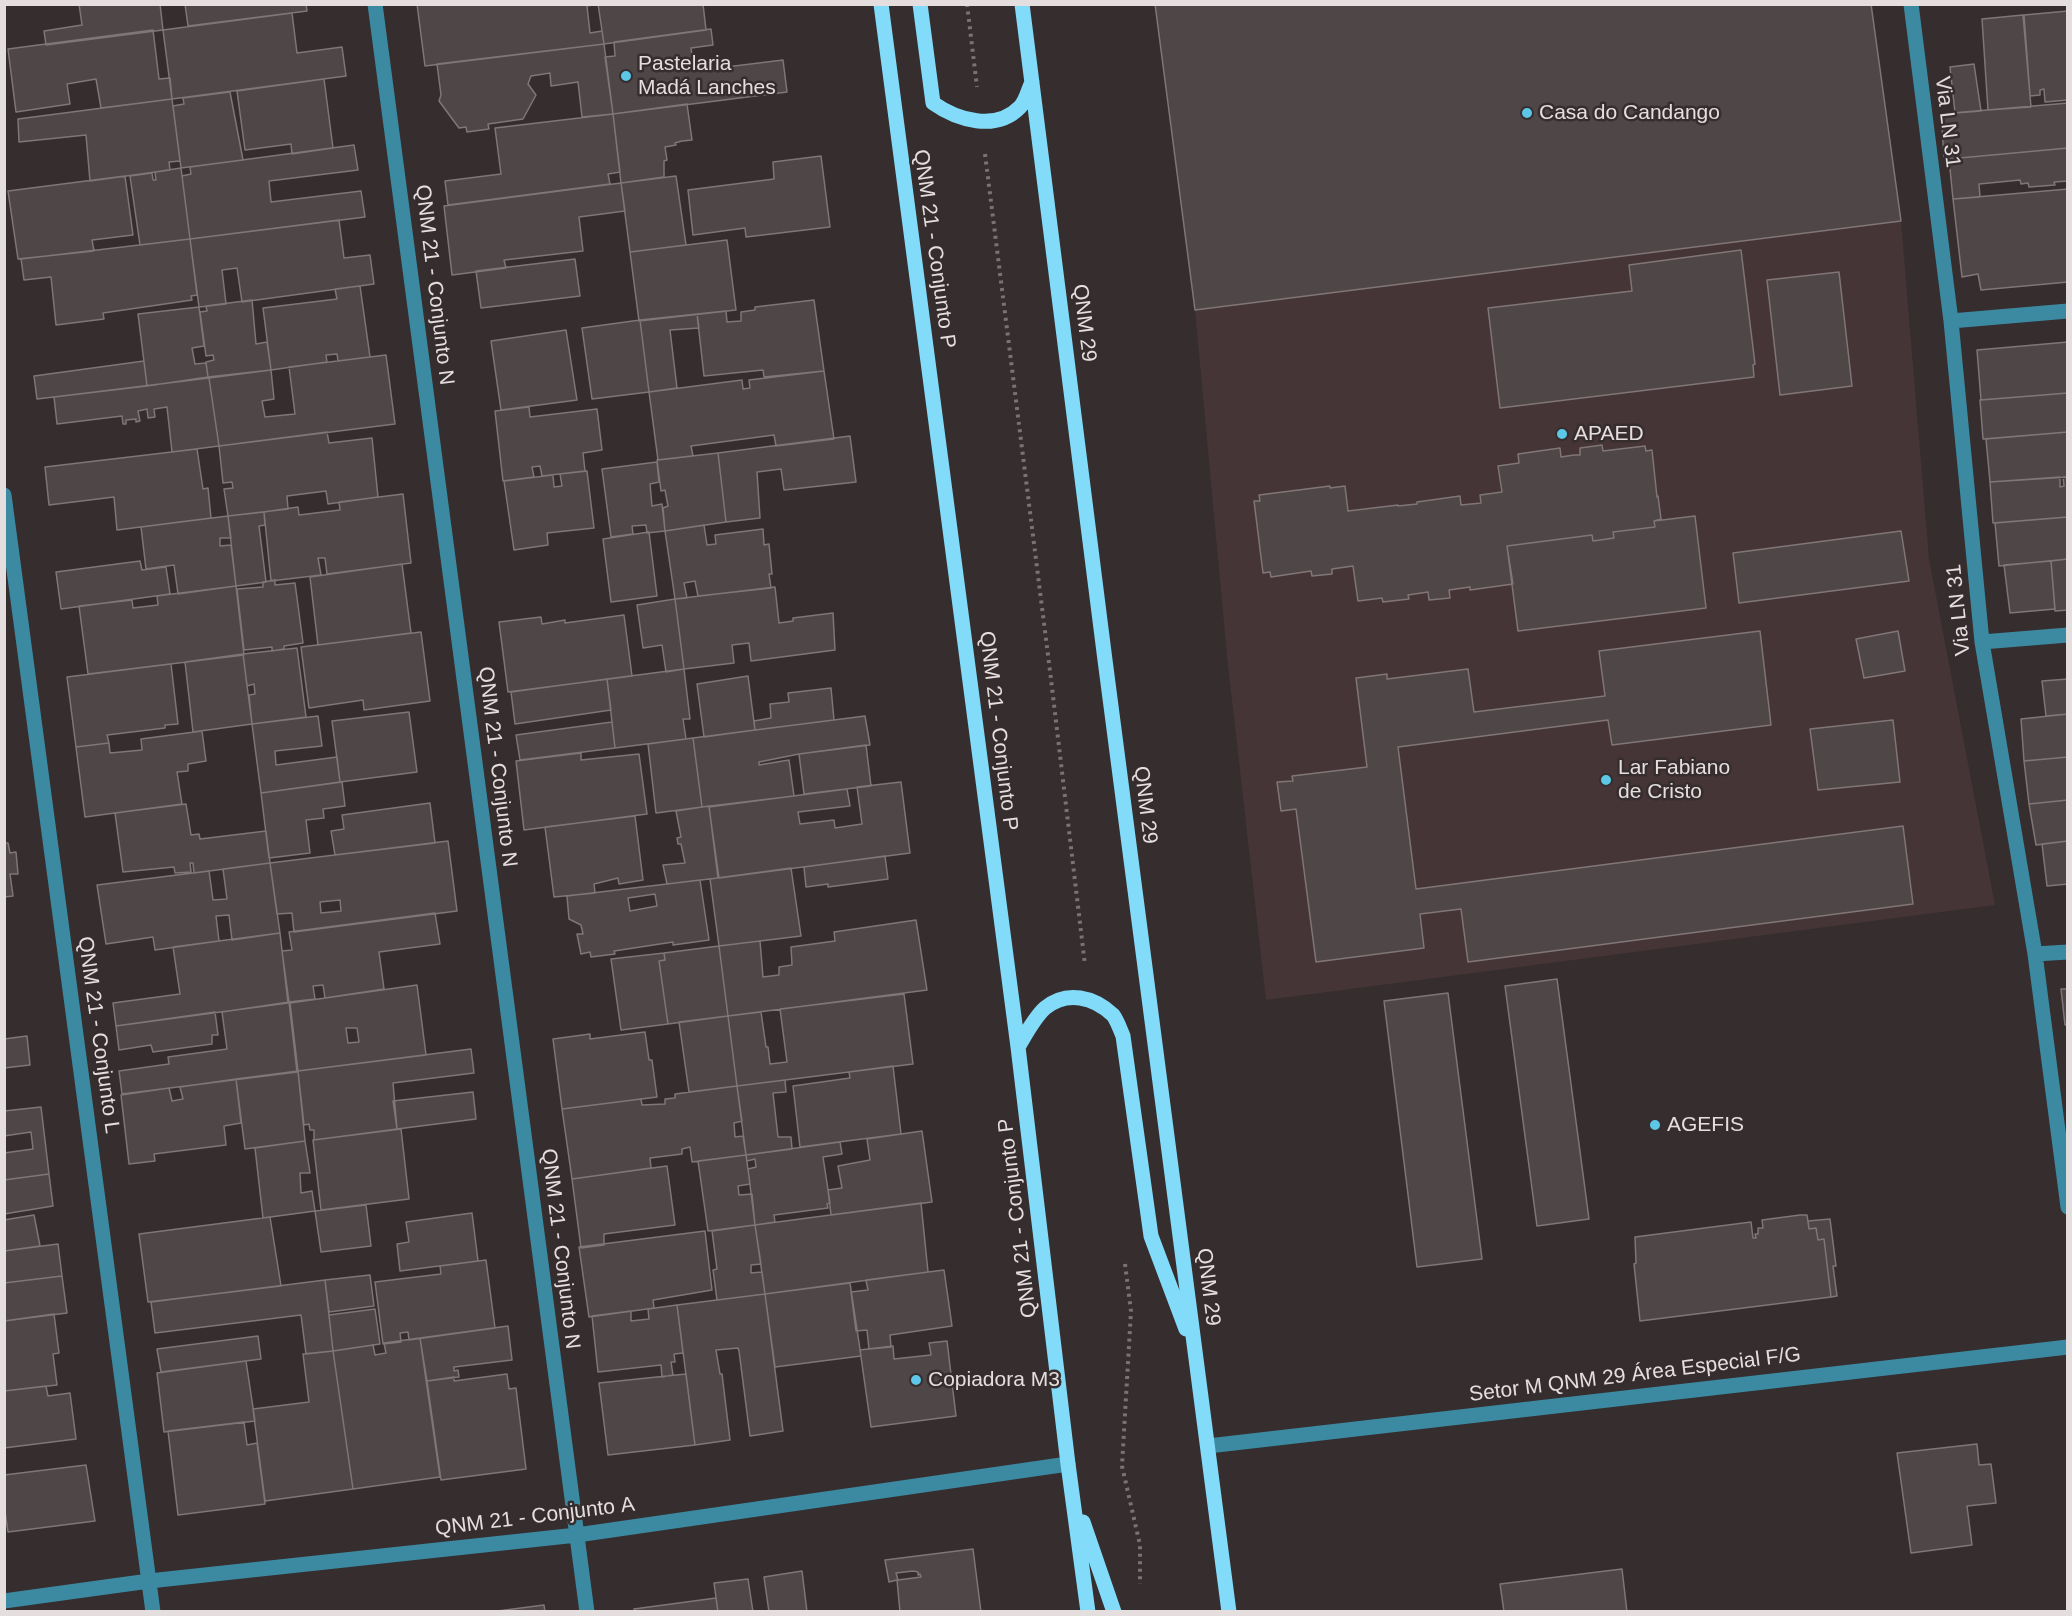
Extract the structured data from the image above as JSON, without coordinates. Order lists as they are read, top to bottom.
{
  "streets": {
    "main road": ["QNM 21 - Conjunto P", "QNM 29"],
    "street": [
      "Via LN 31",
      "QNM 21 - Conjunto N",
      "QNM 21 - Conjunto L",
      "Setor M QNM 29 Área Especial F/G",
      "QNM 21 - Conjunto A"
    ]
  },
  "crossings": [
    ["QNM 21 - Conjunto P", "QNM 21 - Conjunto A"],
    ["QNM 21 - Conjunto N", "QNM 21 - Conjunto A"],
    ["QNM 29", "Setor M QNM 29 Área Especial F/G"],
    ["QNM 21 - Conjunto L", "QNM 21 - Conjunto A"]
  ],
  "places": [
    "Pastelaria Madá Lanches",
    "Casa do Candango",
    "APAED",
    "Lar Fabiano de Cristo",
    "AGEFIS",
    "Copiadora M3"
  ]
}
